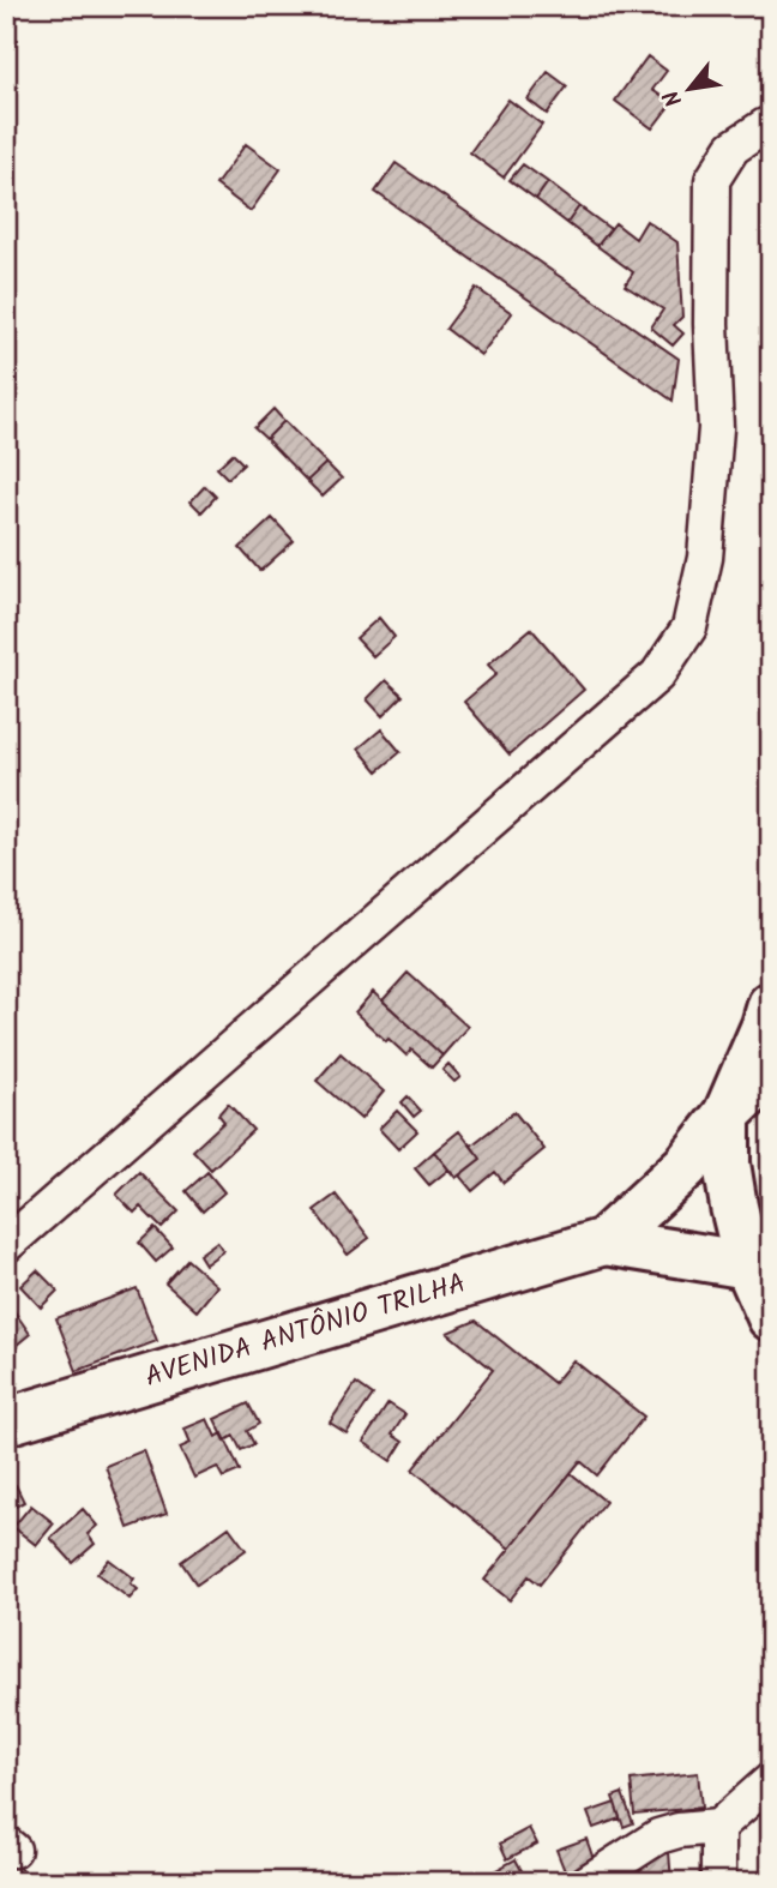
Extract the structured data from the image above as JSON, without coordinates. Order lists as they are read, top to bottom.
{
  "streets": {
    "main road": ["AVENIDA ANTÔNIO TRILHA"]
  },
  "north": "bottom left"
}
